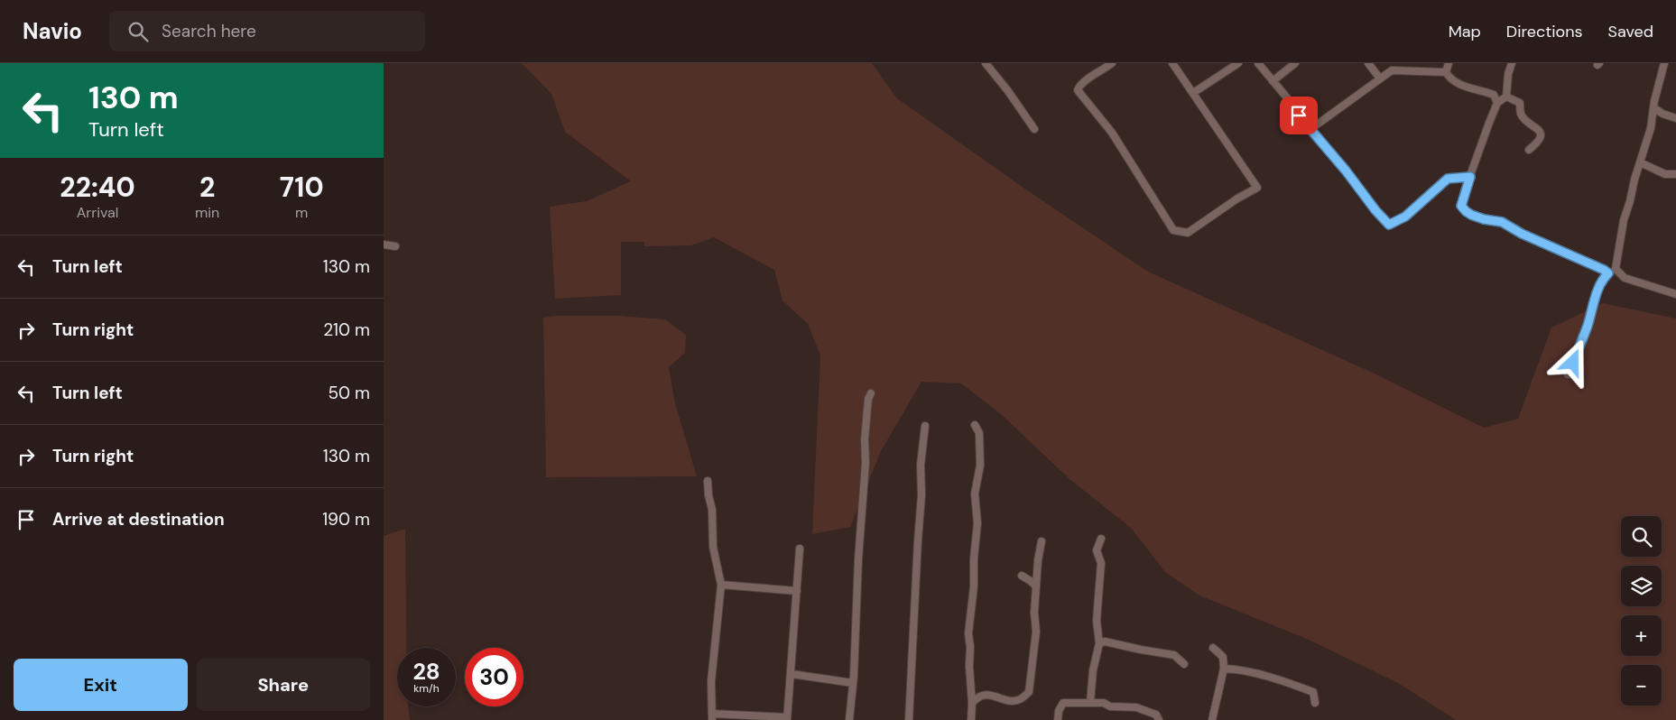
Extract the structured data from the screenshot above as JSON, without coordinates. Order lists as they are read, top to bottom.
{
  "page": {
    "header": "Navio",
    "search": "Search here",
    "nav": ["Map", "Directions", "Saved"],
    "turn": ["130 m", "Turn left"],
    "eta": [
      "22:40",
      "Arrival",
      "2",
      "min",
      "710",
      "m"
    ],
    "list": [
      {
        "name": "Turn left",
        "value": "130 m"
      },
      {
        "name": "Turn right",
        "value": "210 m"
      },
      {
        "name": "Turn left",
        "value": "50 m"
      },
      {
        "name": "Turn right",
        "value": "130 m"
      },
      {
        "name": "Arrive at destination",
        "value": "190 m"
      }
    ],
    "map_buttons": ["+", "−"],
    "speed": "28 km/h",
    "limit": "30",
    "buttons": ["Exit", "Share"]
  }
}
